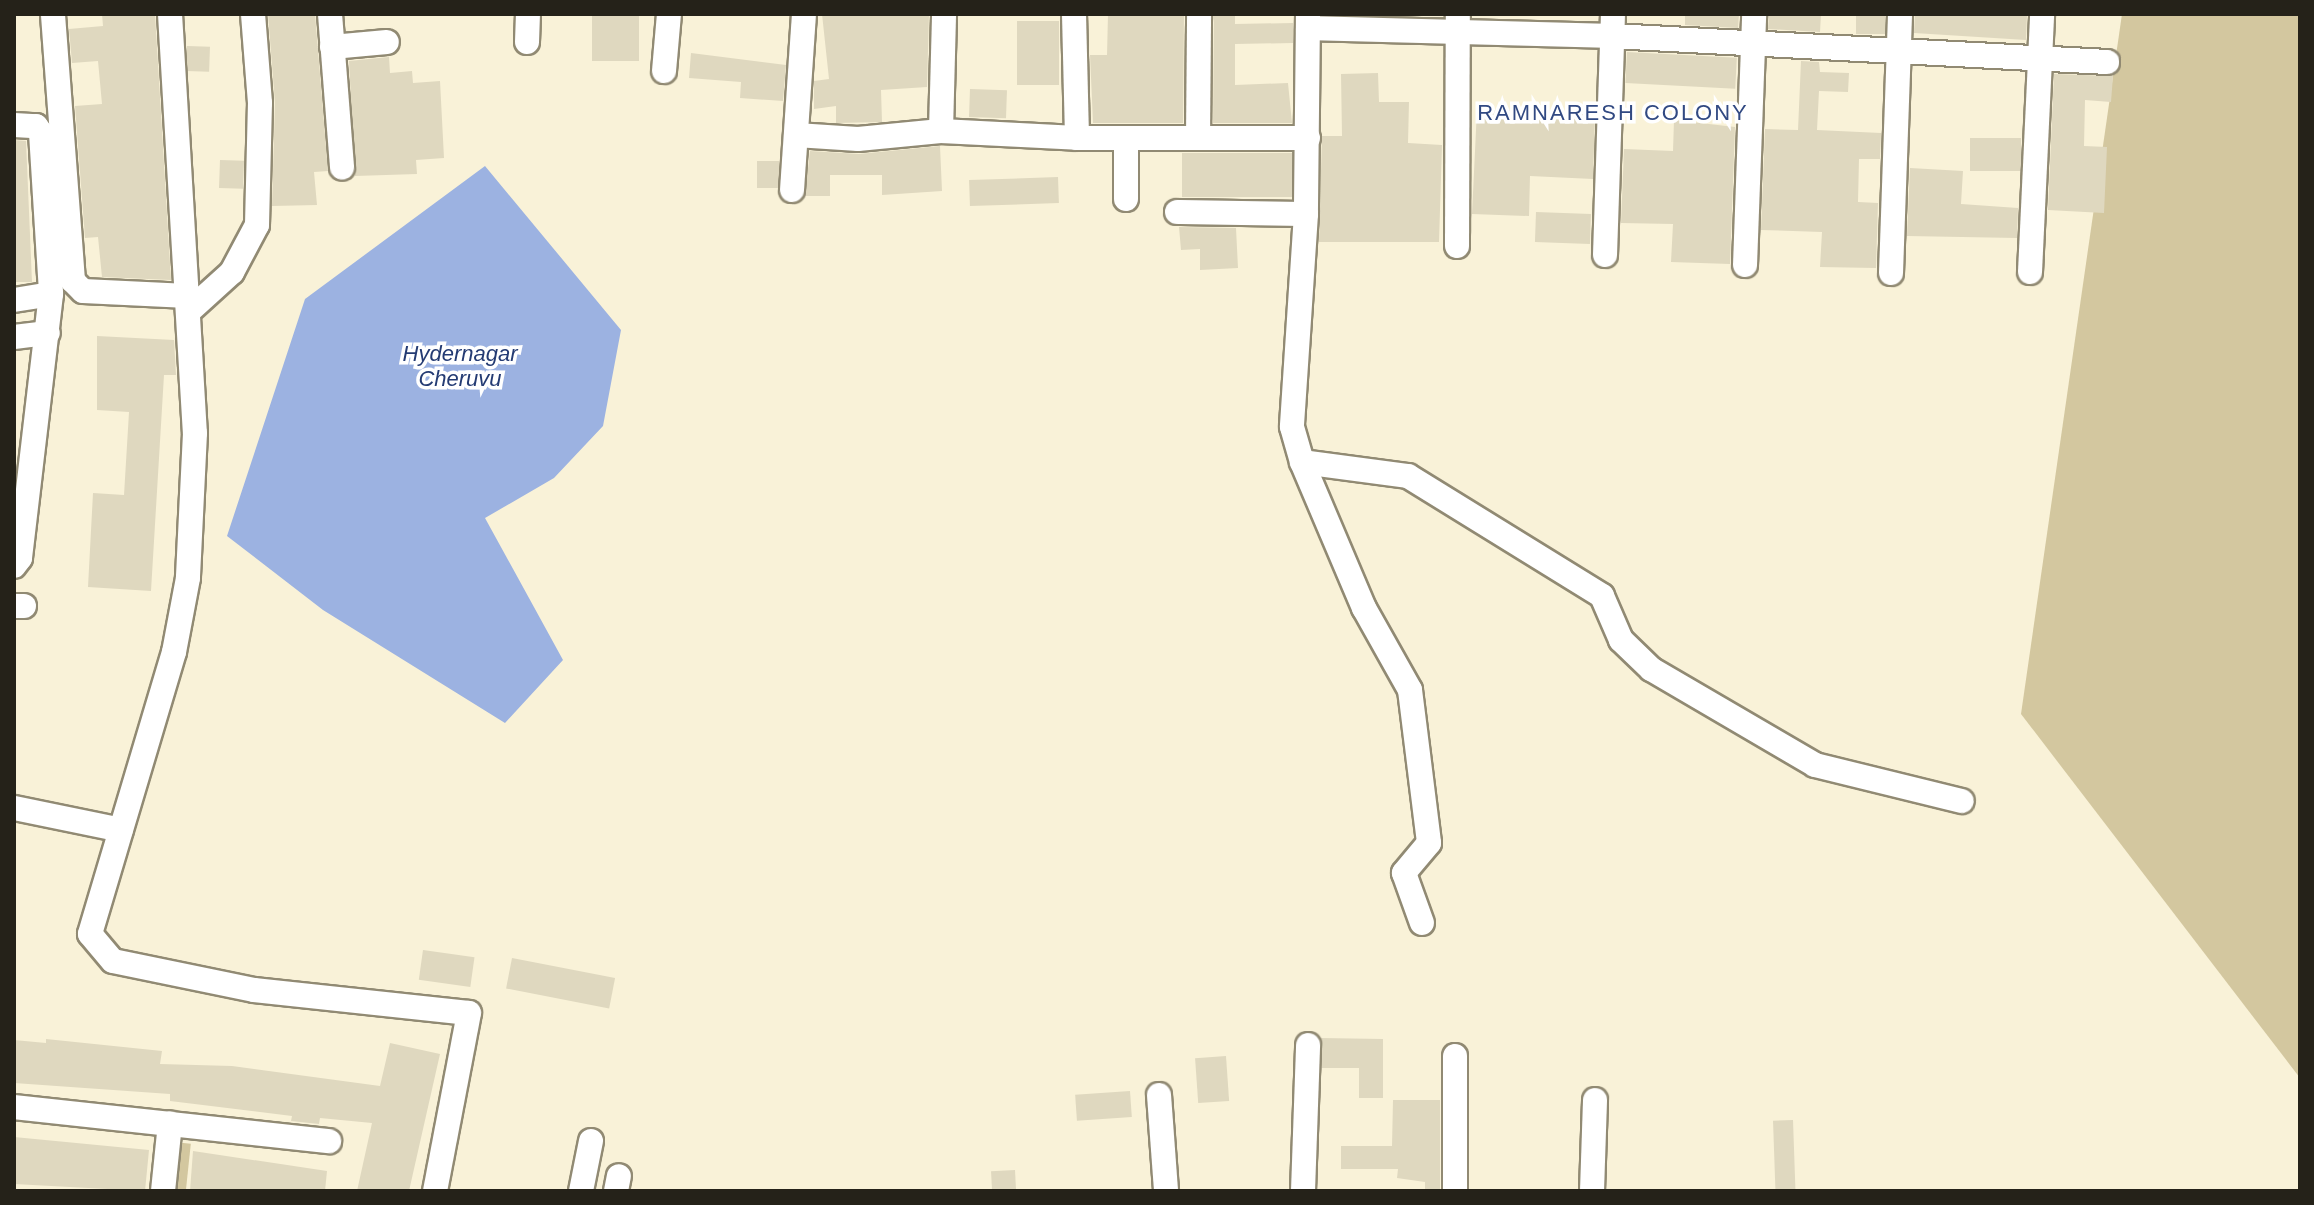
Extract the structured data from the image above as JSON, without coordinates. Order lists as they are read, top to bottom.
{
  "districts": ["RAMNARESH COLONY"],
  "water": ["Hydernagar Cheruvu"]
}
